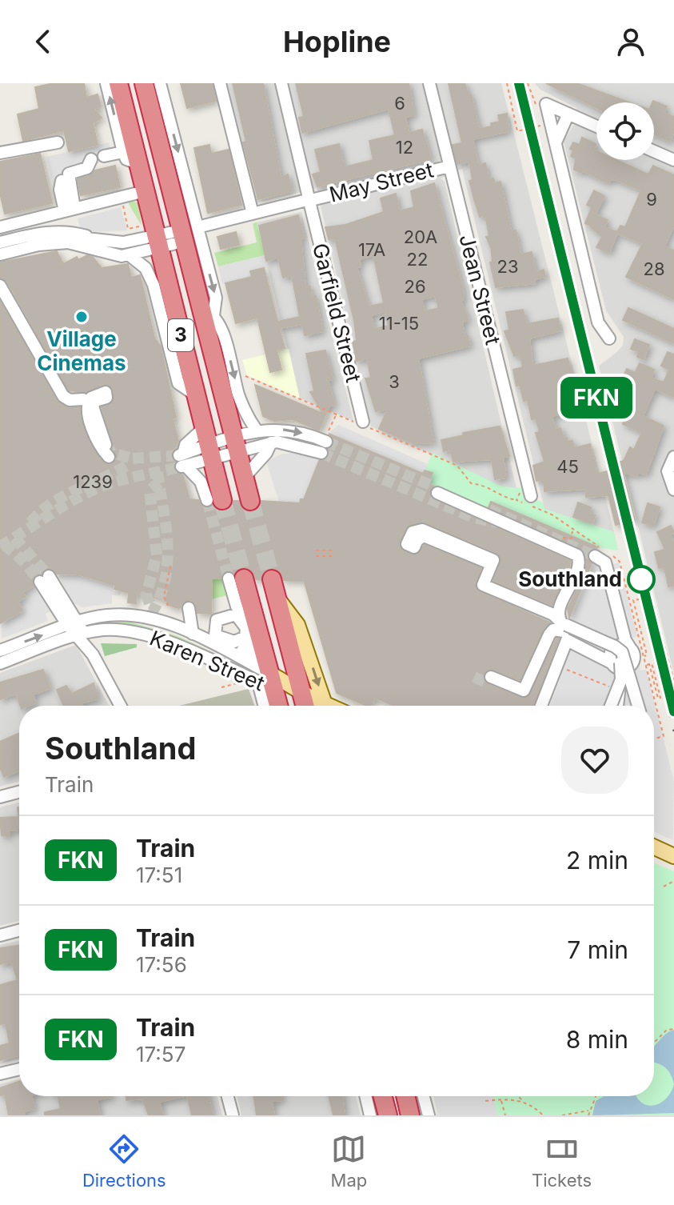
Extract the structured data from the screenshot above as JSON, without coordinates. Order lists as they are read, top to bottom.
{
  "streets": {
    "highway": ["3"],
    "street": [
      "May Street",
      "Jean Street",
      "Garfield Street",
      "Karen Street"
    ]
  },
  "crossings": [
    ["May Street", "Jean Street"],
    ["May Street", "Garfield Street"],
    ["May Street", "3"]
  ],
  "places": ["Village Cinemas", "Southland"],
  "house_numbers": [
    "6",
    "12",
    "9",
    "20A",
    "17A",
    "22",
    "23",
    "28",
    "26",
    "11-15",
    "3",
    "45",
    "1239"
  ],
  "page": {
    "header": "Hopline",
    "on_map": "FKN",
    "heading": ["Southland", "Train"],
    "list": [
      {
        "mark": "FKN",
        "name": "Train",
        "note": "17:51",
        "value": "2 min"
      },
      {
        "mark": "FKN",
        "name": "Train",
        "note": "17:56",
        "value": "7 min"
      },
      {
        "mark": "FKN",
        "name": "Train",
        "note": "17:57",
        "value": "8 min"
      }
    ],
    "tabs": ["Directions", "Map", "Tickets"]
  }
}
